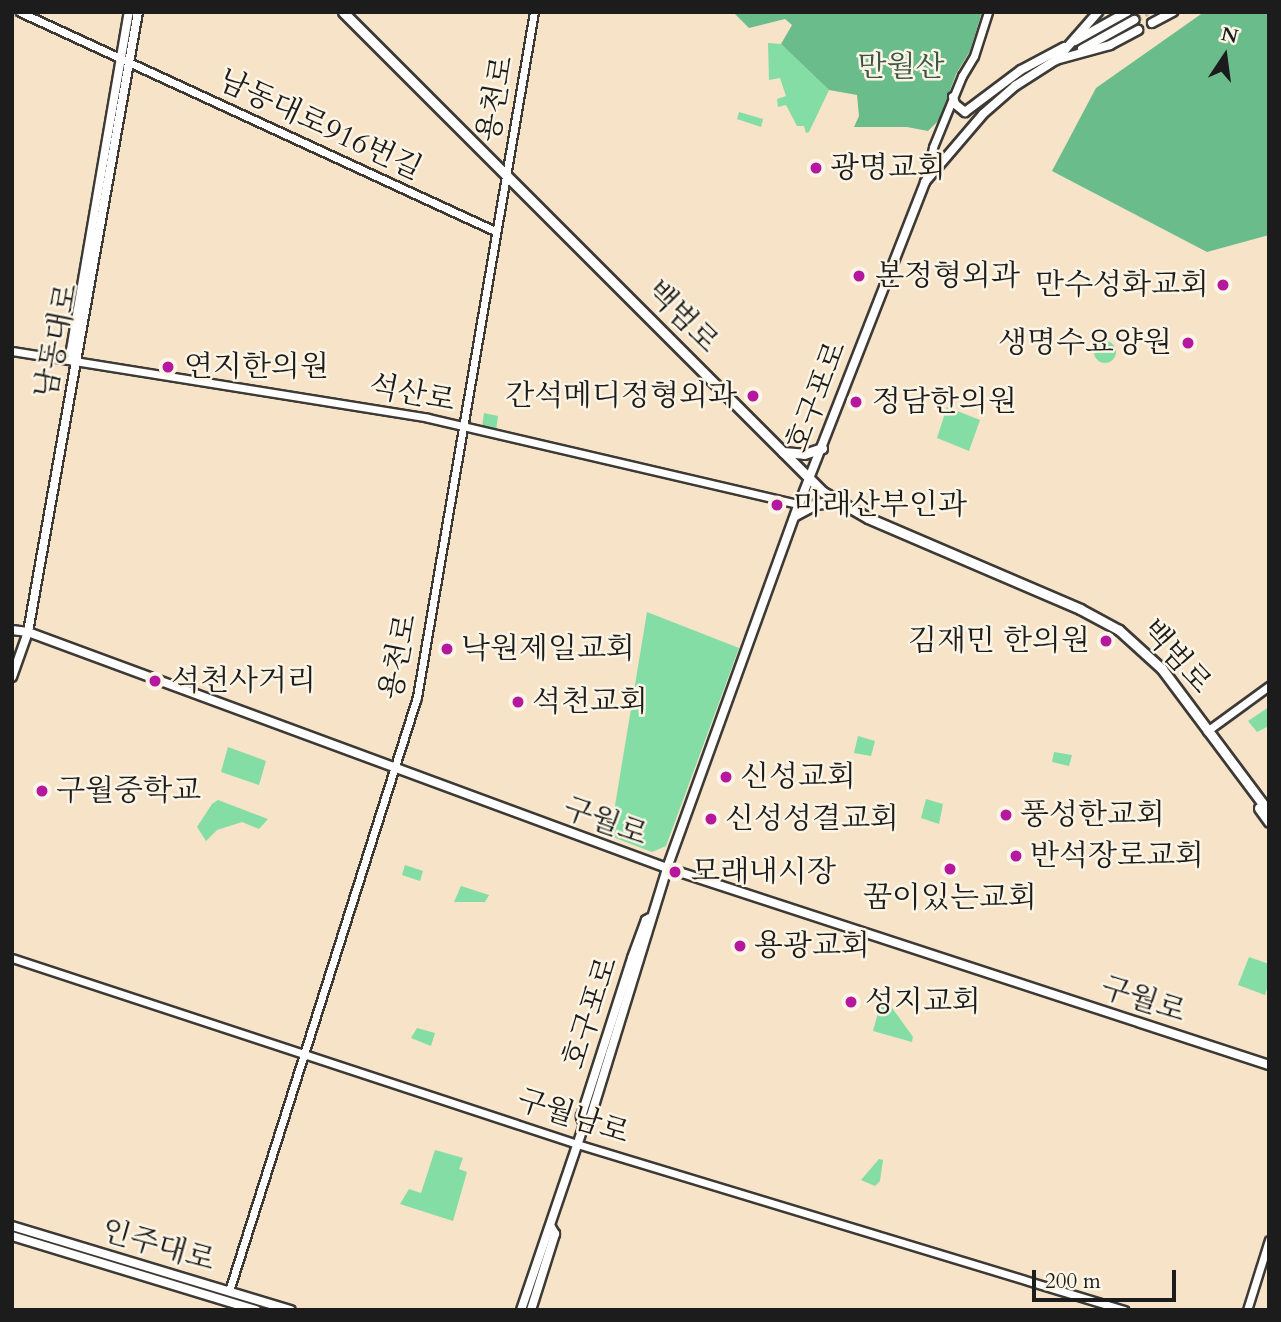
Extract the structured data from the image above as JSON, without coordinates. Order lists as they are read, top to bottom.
{
  "streets": {
    "main road": [
      "백범로",
      "남동대로",
      "호구포로",
      "구월로",
      "인주대로"
    ],
    "street": [
      "용천로",
      "남동대로916번길",
      "석산로",
      "구월남로"
    ]
  },
  "crossings": [
    ["용천로", "남동대로916번길"],
    ["용천로", "백범로"],
    ["용천로", "석산로"],
    ["용천로", "구월로"],
    ["용천로", "구월남로"],
    ["용천로", "인주대로"],
    ["남동대로916번길", "남동대로"],
    ["백범로", "호구포로"],
    ["남동대로", "석산로"],
    ["남동대로", "구월로"],
    ["석산로", "호구포로"],
    ["호구포로", "구월로"],
    ["호구포로", "구월남로"]
  ],
  "parks": ["만월산"],
  "places": [
    "광명교회",
    "본정형외과",
    "만수성화교회",
    "생명수요양원",
    "연지한의원",
    "간석메디정형외과",
    "정담한의원",
    "미래산부인과",
    "김재민 한의원",
    "낙원제일교회",
    "석천사거리",
    "석천교회",
    "신성교회",
    "구월중학교",
    "풍성한교회",
    "신성성결교회",
    "반석장로교회",
    "꿈이있는교회",
    "모래내시장",
    "용광교회",
    "성지교회"
  ],
  "scale_bar": "200 m",
  "north": "top"
}
